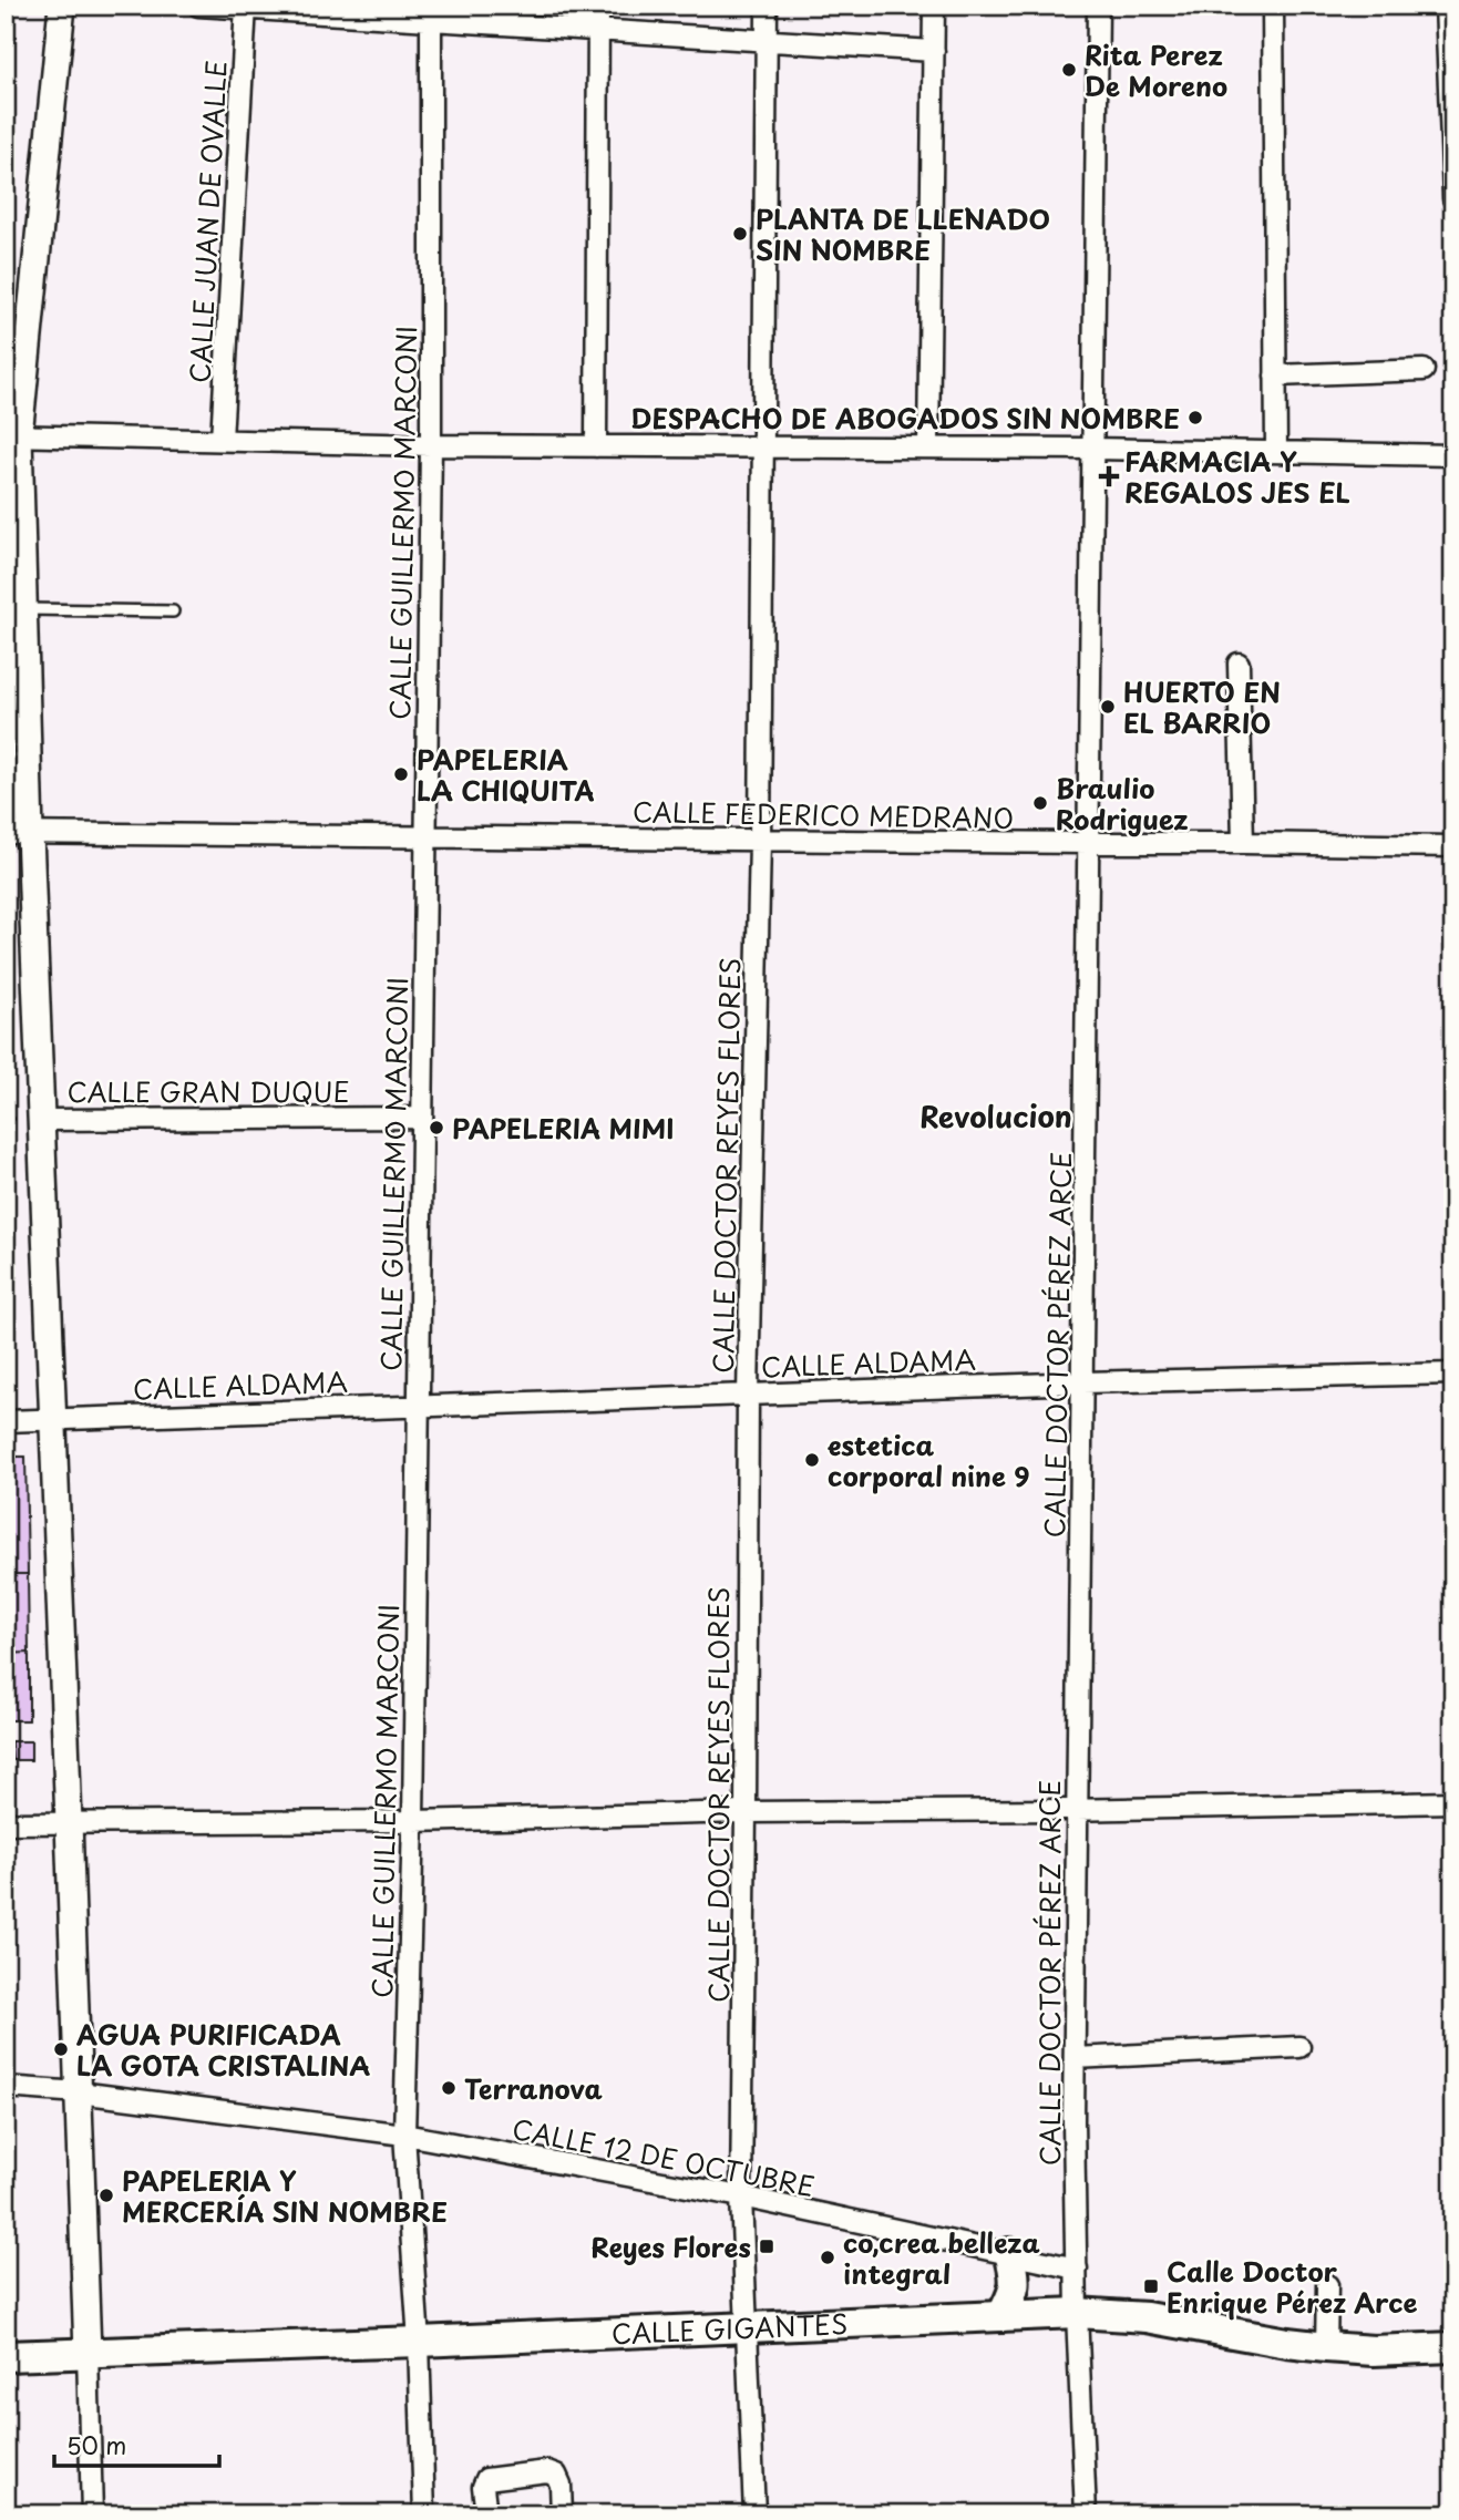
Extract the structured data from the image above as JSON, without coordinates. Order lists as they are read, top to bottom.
{
  "streets": {
    "main road": ["CALLE GIGANTES"],
    "street": [
      "CALLE JUAN DE OVALLE",
      "CALLE GUILLERMO MARCONI",
      "CALLE FEDERICO MEDRANO",
      "CALLE GRAN DUQUE",
      "CALLE DOCTOR REYES FLORES",
      "CALLE DOCTOR PÉREZ ARCE",
      "CALLE ALDAMA",
      "CALLE 12 DE OCTUBRE"
    ]
  },
  "crossings": [
    ["CALLE GUILLERMO MARCONI", "CALLE FEDERICO MEDRANO"],
    ["CALLE GUILLERMO MARCONI", "CALLE GRAN DUQUE"],
    ["CALLE GUILLERMO MARCONI", "CALLE ALDAMA"],
    ["CALLE GUILLERMO MARCONI", "CALLE 12 DE OCTUBRE"],
    ["CALLE GUILLERMO MARCONI", "CALLE GIGANTES"],
    ["CALLE FEDERICO MEDRANO", "CALLE DOCTOR REYES FLORES"],
    ["CALLE FEDERICO MEDRANO", "CALLE DOCTOR PÉREZ ARCE"],
    ["CALLE DOCTOR REYES FLORES", "CALLE ALDAMA"],
    ["CALLE DOCTOR REYES FLORES", "CALLE 12 DE OCTUBRE"],
    ["CALLE DOCTOR REYES FLORES", "CALLE GIGANTES"],
    ["CALLE DOCTOR PÉREZ ARCE", "CALLE ALDAMA"],
    ["CALLE DOCTOR PÉREZ ARCE", "CALLE 12 DE OCTUBRE"],
    ["CALLE DOCTOR PÉREZ ARCE", "CALLE GIGANTES"]
  ],
  "districts": ["Revolucion"],
  "places": {
    "other": [
      "Rita Perez De Moreno",
      "PLANTA DE LLENADO SIN NOMBRE",
      "DESPACHO DE ABOGADOS SIN NOMBRE",
      "HUERTO EN EL BARRIO",
      "PAPELERIA LA CHIQUITA",
      "Braulio Rodriguez",
      "PAPELERIA MIMI",
      "estetica corporal nine 9",
      "AGUA PURIFICADA LA GOTA CRISTALINA",
      "Terranova",
      "PAPELERIA Y MERCERÍA SIN NOMBRE",
      "co,crea belleza integral"
    ],
    "health": ["FARMACIA Y REGALOS JES EL"],
    "transit": ["Reyes Flores", "Calle Doctor Enrique Pérez Arce"]
  },
  "scale_bar": "50 m"
}
